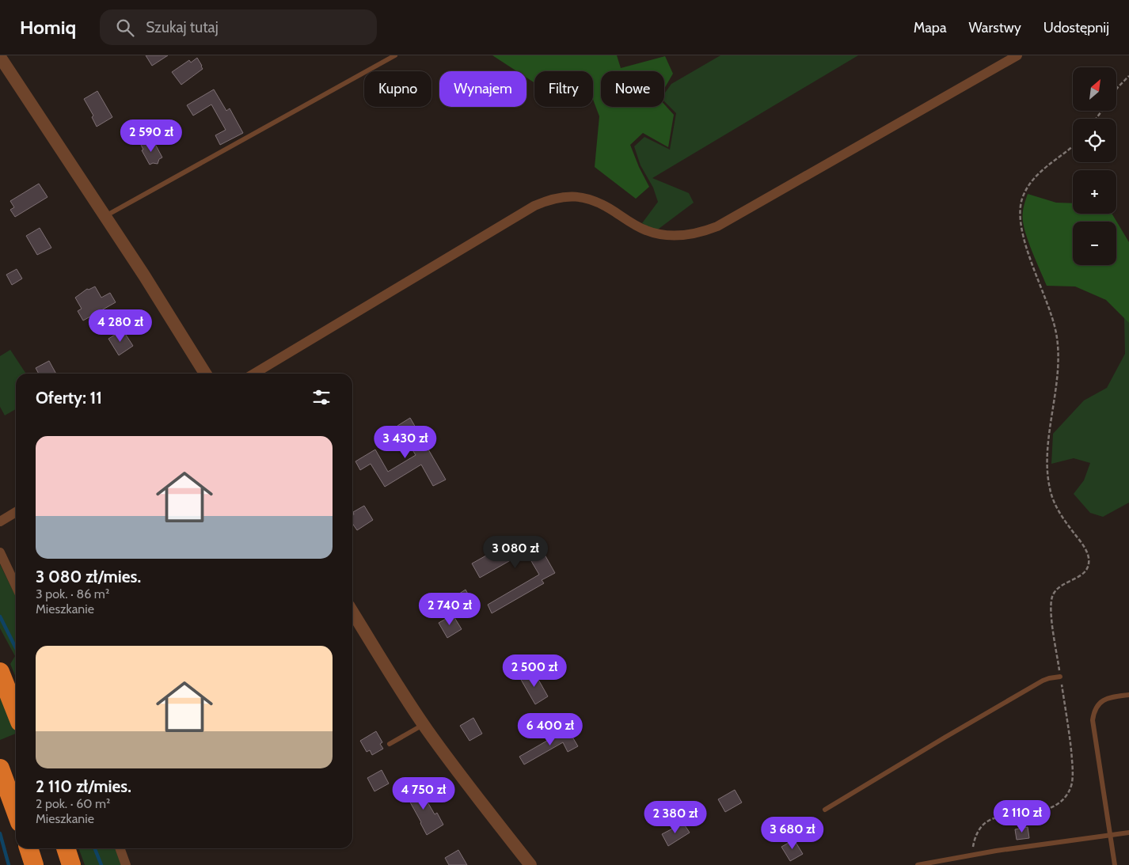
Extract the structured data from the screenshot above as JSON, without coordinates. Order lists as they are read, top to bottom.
{
  "north": "top right",
  "page": {
    "header": "Homiq",
    "search": "Szukaj tutaj",
    "nav": ["Mapa", "Warstwy", "Udostępnij"],
    "map_buttons": ["+", "−"],
    "chip": [
      "Kupno",
      "Wynajem",
      "Filtry",
      "Nowe"
    ],
    "price": [
      "2 590 zł",
      "4 280 zł",
      "3 430 zł",
      "3 080 zł",
      "2 740 zł",
      "2 500 zł",
      "6 400 zł",
      "4 750 zł",
      "2 110 zł",
      "2 380 zł",
      "3 680 zł"
    ],
    "heading": "Oferty: 11",
    "list": [
      {
        "name": "3 080 zł/mies.",
        "note": "3 pok. · 86 m² · Mieszkanie"
      },
      {
        "name": "2 110 zł/mies.",
        "note": "2 pok. · 60 m² · Mieszkanie"
      }
    ]
  }
}
